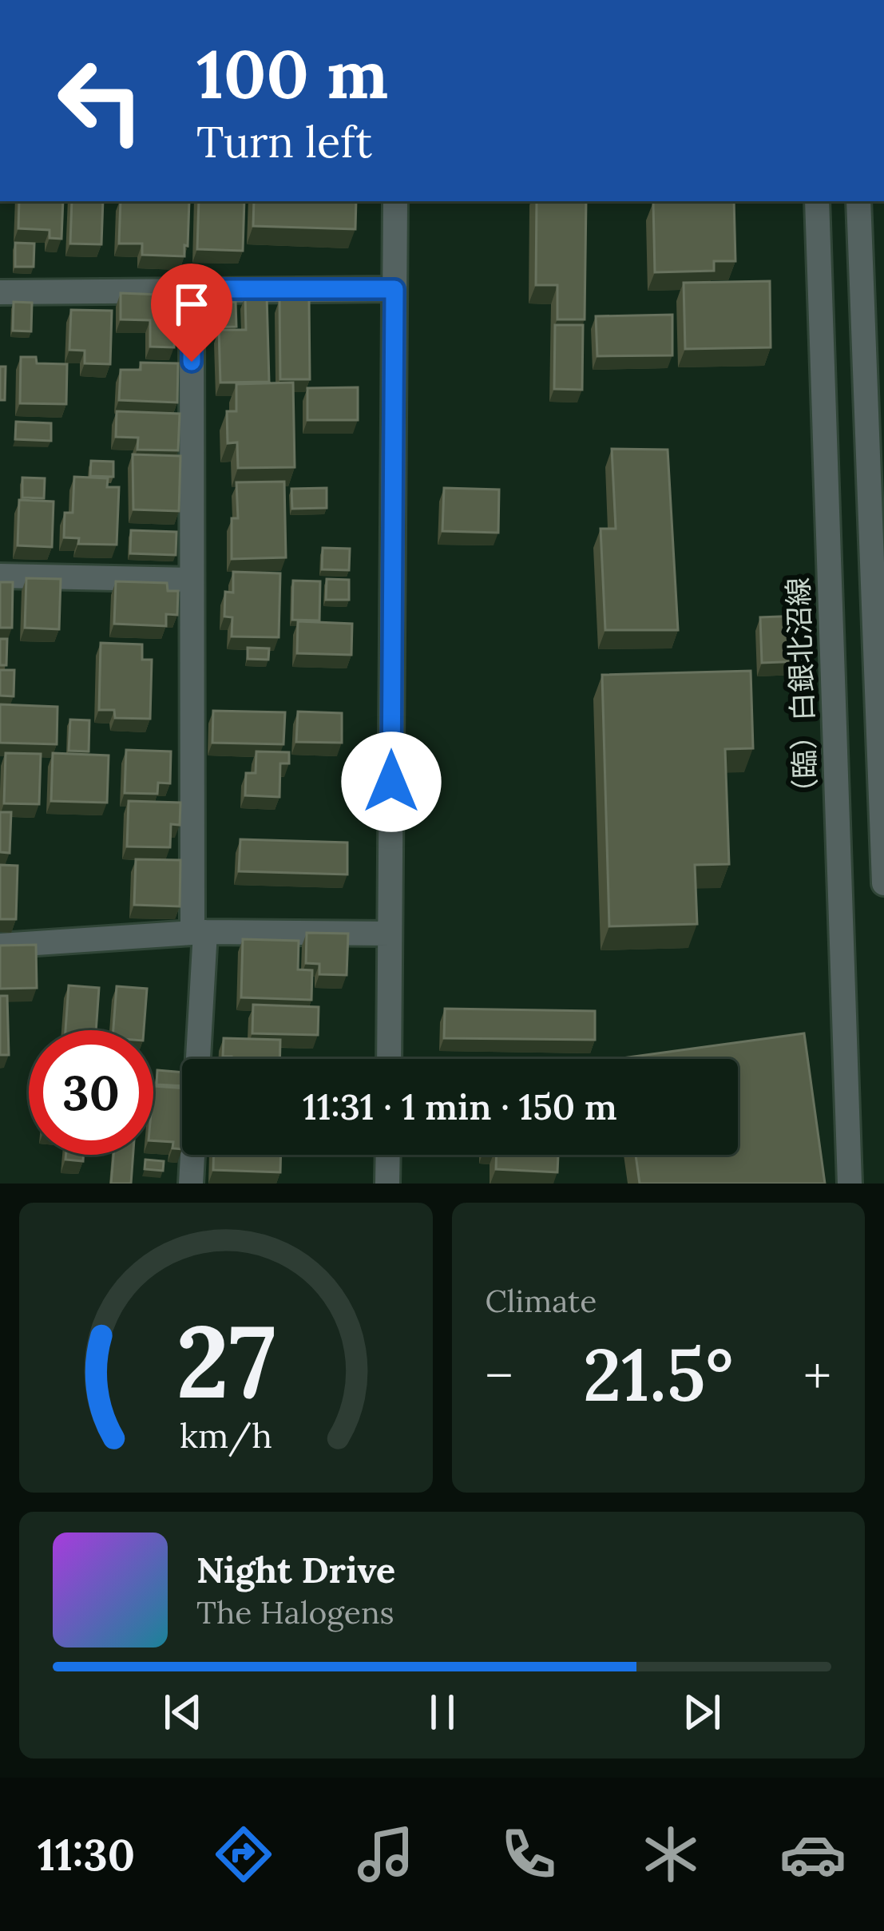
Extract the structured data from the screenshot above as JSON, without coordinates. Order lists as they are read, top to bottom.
{
  "streets": {
    "street": ["（臨）白銀北沼線"]
  },
  "page": {
    "turn": ["100 m", "Turn left"],
    "limit": "30",
    "trip": "11:31 · 1 min · 150 m",
    "tile": "Climate",
    "heat": ["−", "21.5°", "+"],
    "song": ["Night Drive", "The Halogens"],
    "tabs": "11:30",
    "gauge": ["27", "km/h"]
  }
}
